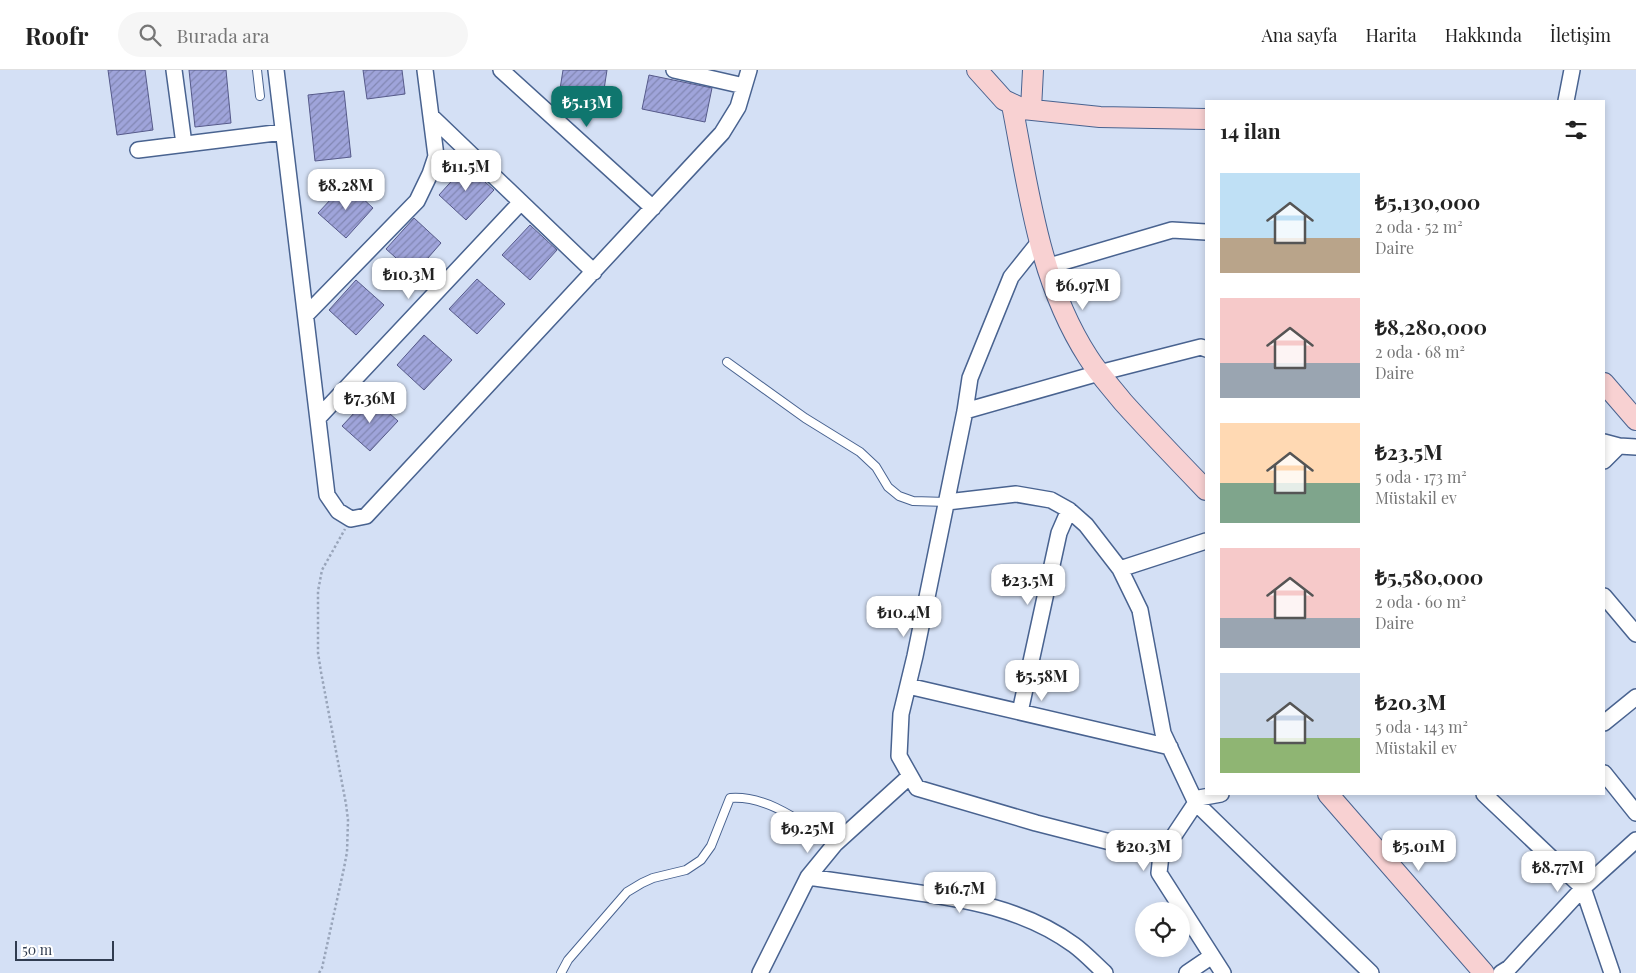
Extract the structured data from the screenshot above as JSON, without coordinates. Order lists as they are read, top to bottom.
{
  "scale_bar": "50 m",
  "page": {
    "header": "Roofr",
    "search": "Burada ara",
    "nav": [
      "Ana sayfa",
      "Harita",
      "Hakkında",
      "İletişim"
    ],
    "price": [
      "₺5.13M",
      "₺11.5M",
      "₺8.28M",
      "₺10.3M",
      "₺6.97M",
      "₺7.36M",
      "₺23.5M",
      "₺10.4M",
      "₺5.58M",
      "₺9.25M",
      "₺20.3M",
      "₺5.01M",
      "₺8.77M",
      "₺16.7M"
    ],
    "heading": "14 ilan",
    "list": [
      {
        "name": "₺5,130,000",
        "note": "2 oda · 52 m² · Daire"
      },
      {
        "name": "₺8,280,000",
        "note": "2 oda · 68 m² · Daire"
      },
      {
        "name": "₺23.5M",
        "note": "5 oda · 173 m² · Müstakil ev"
      },
      {
        "name": "₺5,580,000",
        "note": "2 oda · 60 m² · Daire"
      },
      {
        "name": "₺20.3M",
        "note": "5 oda · 143 m² · Müstakil ev"
      }
    ],
    "scale": "50 m"
  }
}
